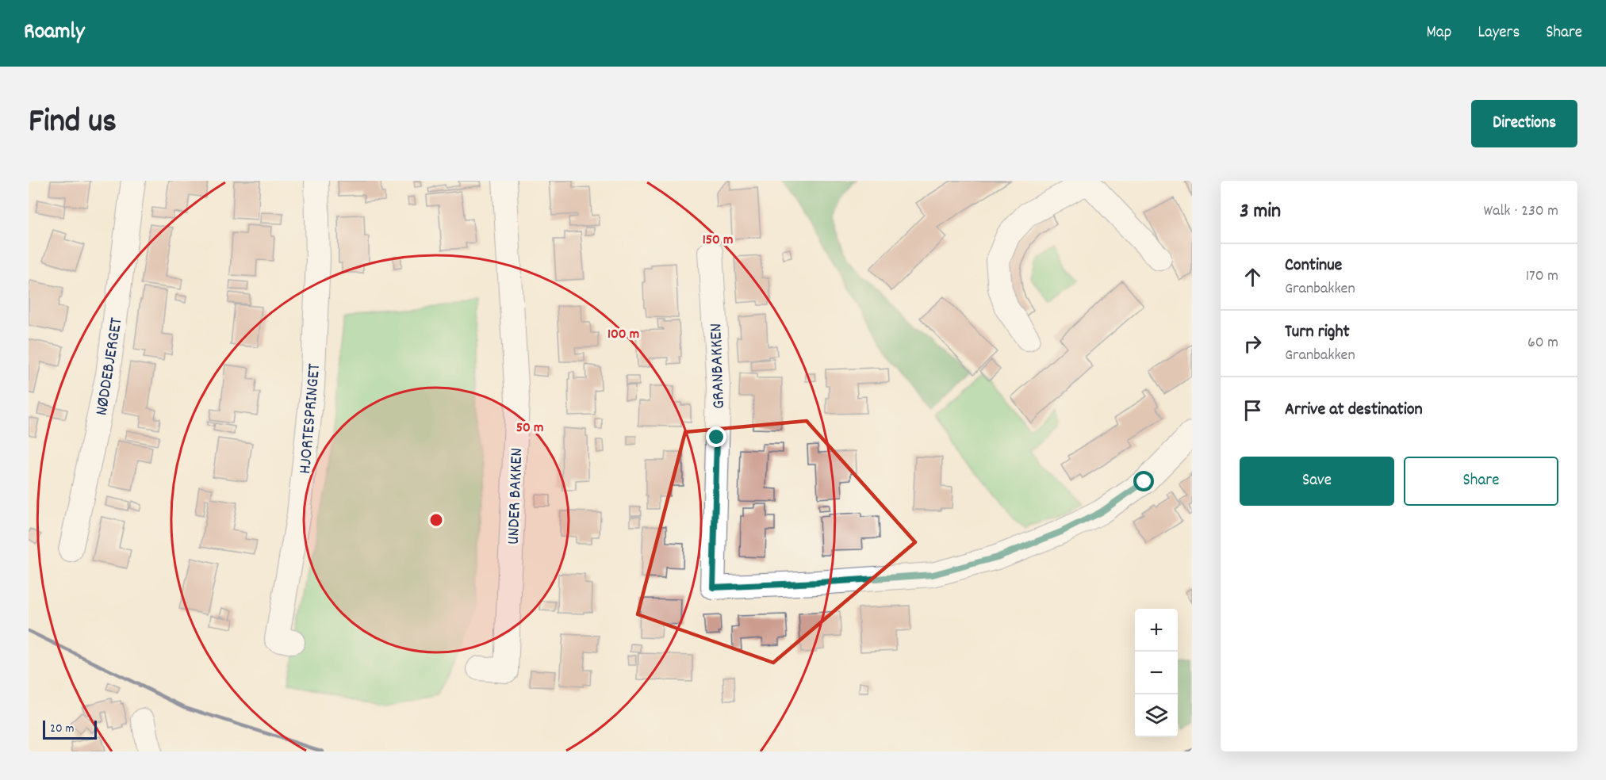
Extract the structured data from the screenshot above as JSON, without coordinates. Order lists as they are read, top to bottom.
{
  "streets": {
    "street": [
      "NØDDEBJERGET",
      "GRANBAKKEN",
      "HJORTESPRINGET",
      "UNDER BAKKEN"
    ]
  },
  "scale_bar": "20 m",
  "page": {
    "header": "Roamly",
    "nav": ["Map", "Layers", "Share"],
    "title": "Find us",
    "buttons": [
      "Directions",
      ["Save", "Share"]
    ],
    "heading": ["3 min", "Walk · 230 m"],
    "list": [
      ["Continue", "Granbakken", "170 m"],
      ["Turn right", "Granbakken", "60 m"],
      "Arrive at destination"
    ],
    "map_buttons": ["+", "−"],
    "scale": "20 m"
  },
  "rings": ["150 m", "100 m", "50 m"]
}
